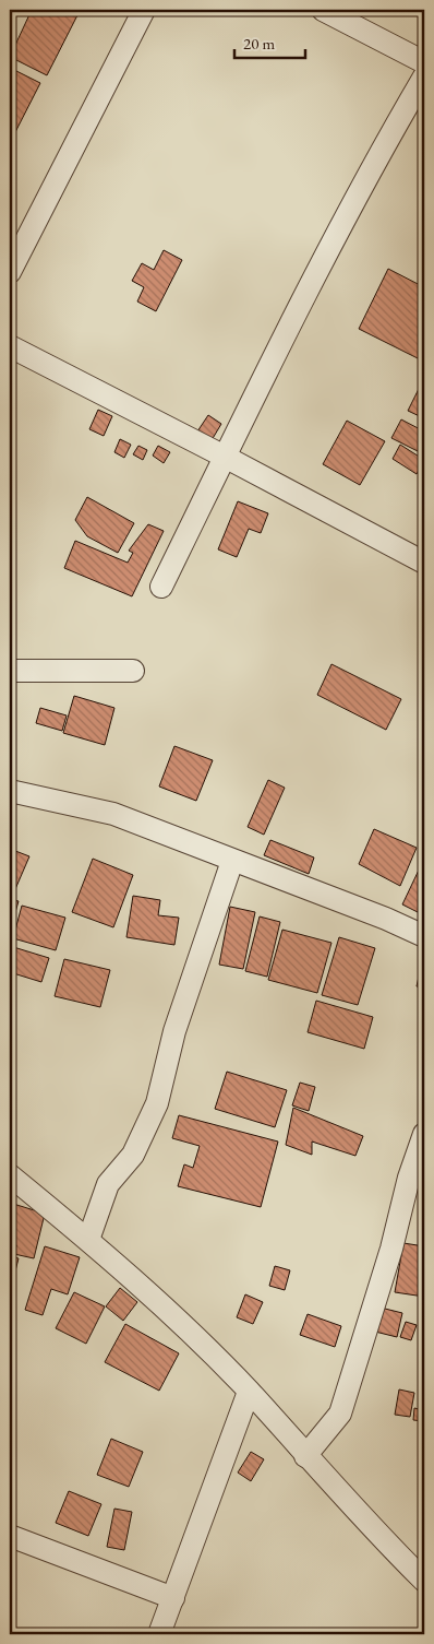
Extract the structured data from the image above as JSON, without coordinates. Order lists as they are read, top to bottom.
{
  "scale_bar": "20 m"
}
